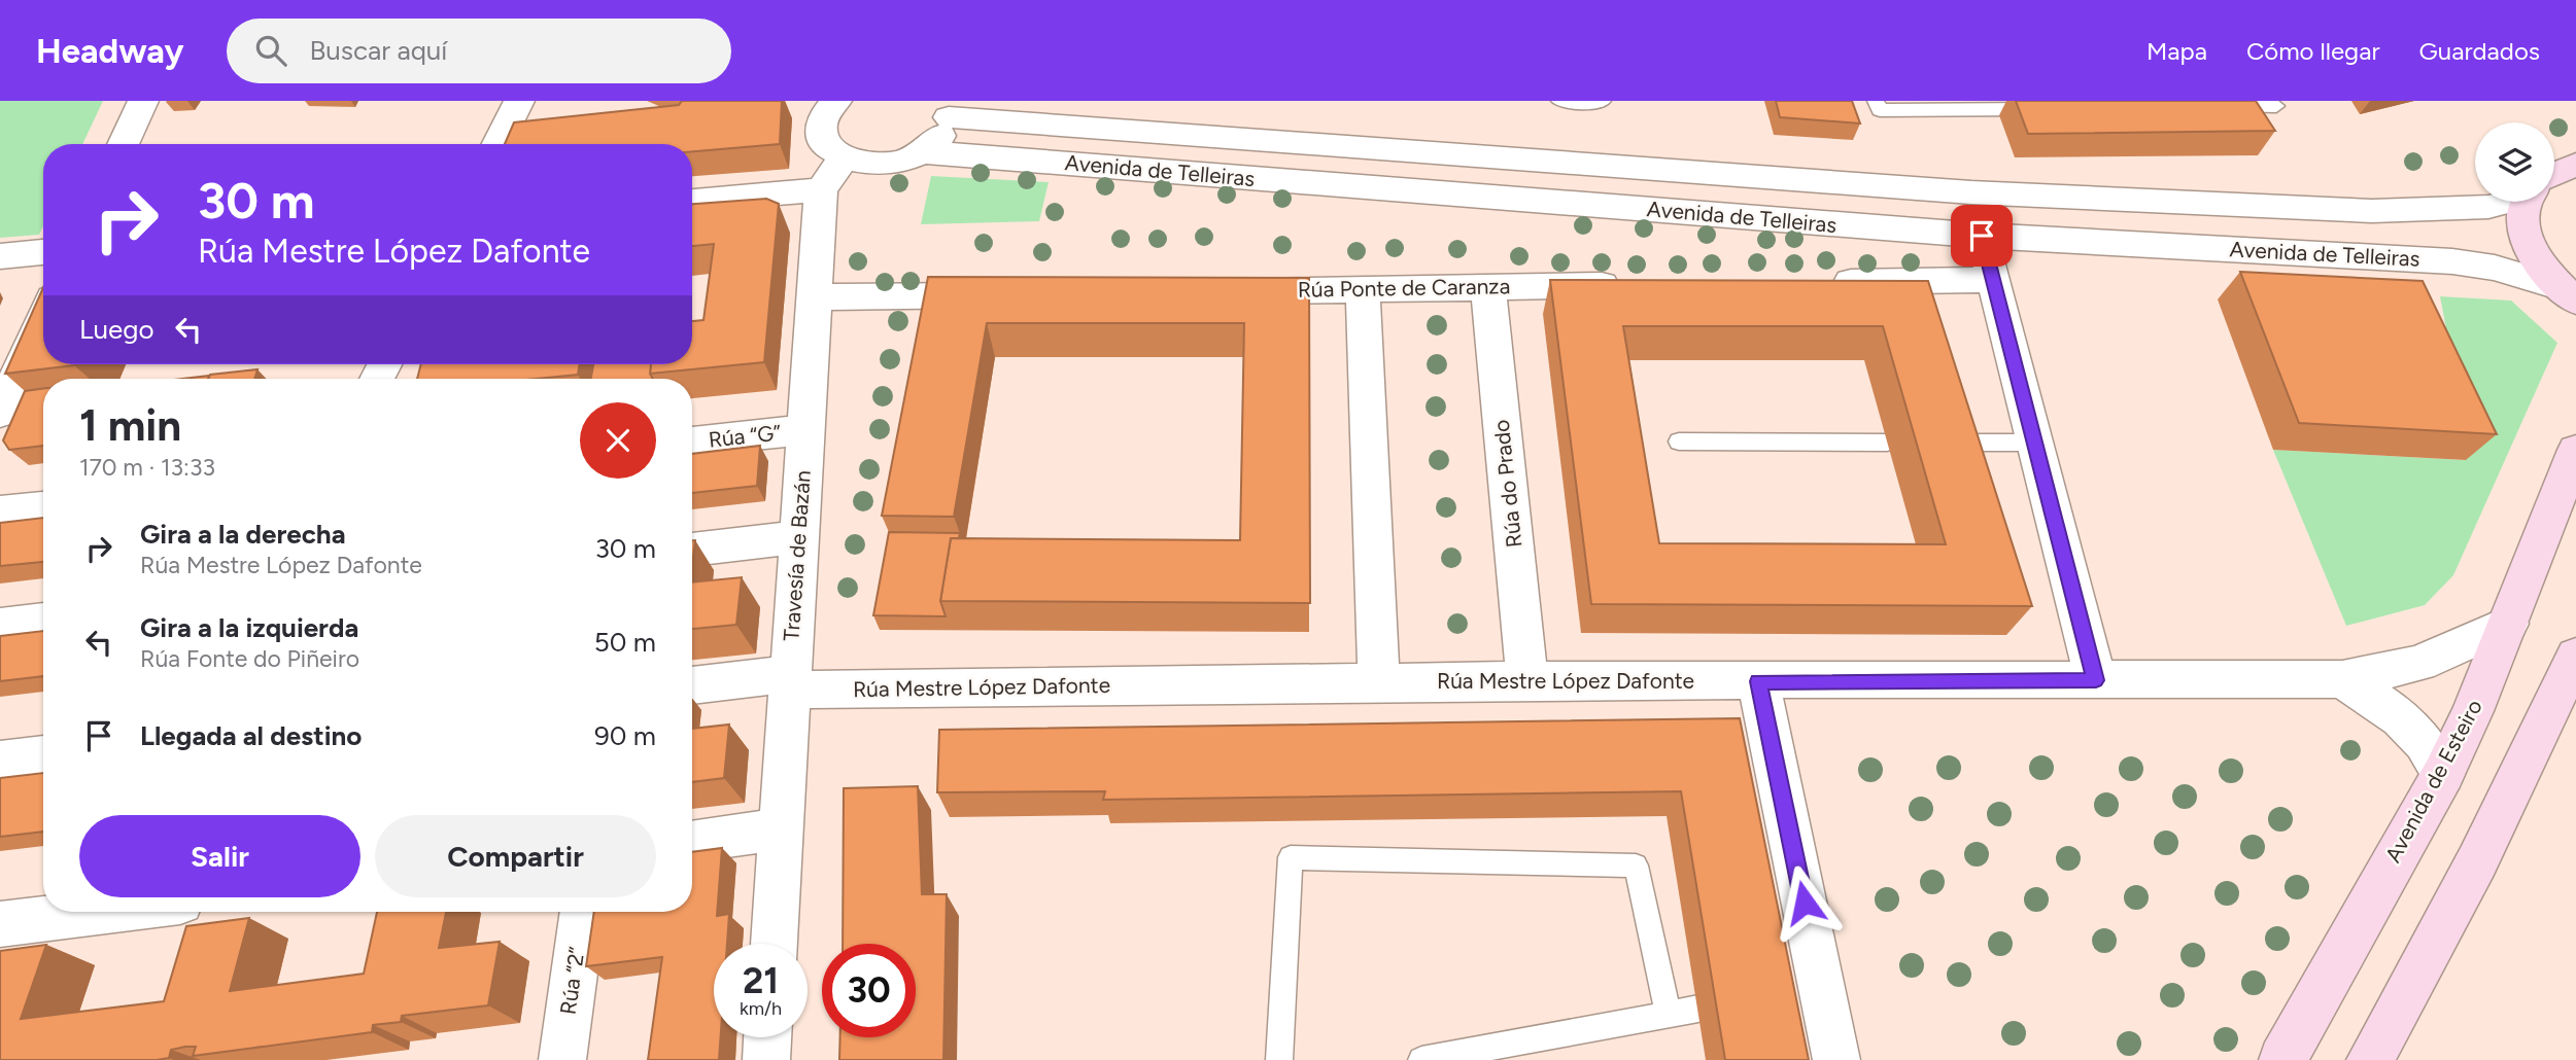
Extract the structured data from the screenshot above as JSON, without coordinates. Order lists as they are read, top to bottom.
{
  "streets": {
    "main road": ["Avenida de Esteiro"],
    "street": [
      "Avenida de Telleiras",
      "Rúa Ponte de Caranza",
      "Rúa “G”",
      "Rúa do Prado",
      "Travesía de Bazán",
      "Rúa Mestre López Dafonte",
      "Rúa “2”"
    ]
  },
  "crossings": [
    ["Rúa Ponte de Caranza", "Rúa do Prado"],
    ["Rúa “G”", "Travesía de Bazán"],
    ["Rúa do Prado", "Rúa Mestre López Dafonte"],
    ["Travesía de Bazán", "Rúa Mestre López Dafonte"],
    ["Rúa Mestre López Dafonte", "Avenida de Esteiro"]
  ],
  "page": {
    "header": "Headway",
    "search": "Buscar aquí",
    "nav": ["Mapa", "Cómo llegar", "Guardados"],
    "turn": ["30 m", "Rúa Mestre López Dafonte"],
    "then": "Luego",
    "heading": ["1 min", "170 m · 13:33"],
    "list": [
      {
        "name": "Gira a la derecha",
        "note": "Rúa Mestre López Dafonte",
        "value": "30 m"
      },
      {
        "name": "Gira a la izquierda",
        "note": "Rúa Fonte do Piñeiro",
        "value": "50 m"
      },
      {
        "name": "Llegada al destino",
        "value": "90 m"
      }
    ],
    "buttons": ["Salir", "Compartir"],
    "speed": "21 km/h",
    "limit": "30"
  }
}
